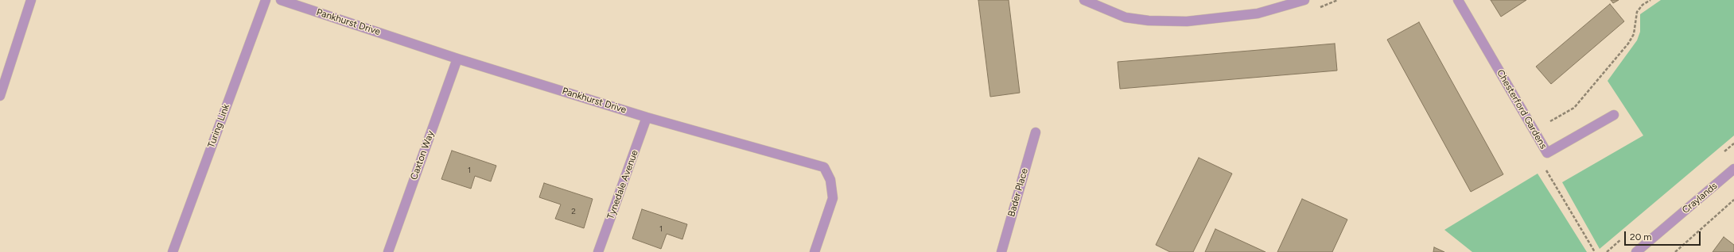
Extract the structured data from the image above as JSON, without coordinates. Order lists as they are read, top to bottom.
{
  "streets": {
    "street": [
      "Pankhurst Drive",
      "Chesterford Gardens",
      "Turing Link",
      "Caxton Way",
      "Tynedale Avenue",
      "Bader Place",
      "Craylands"
    ]
  },
  "crossings": [
    ["Pankhurst Drive", "Caxton Way"],
    ["Pankhurst Drive", "Tynedale Avenue"]
  ],
  "house_numbers": ["1", "2", "1"],
  "scale_bar": "20 m"
}
